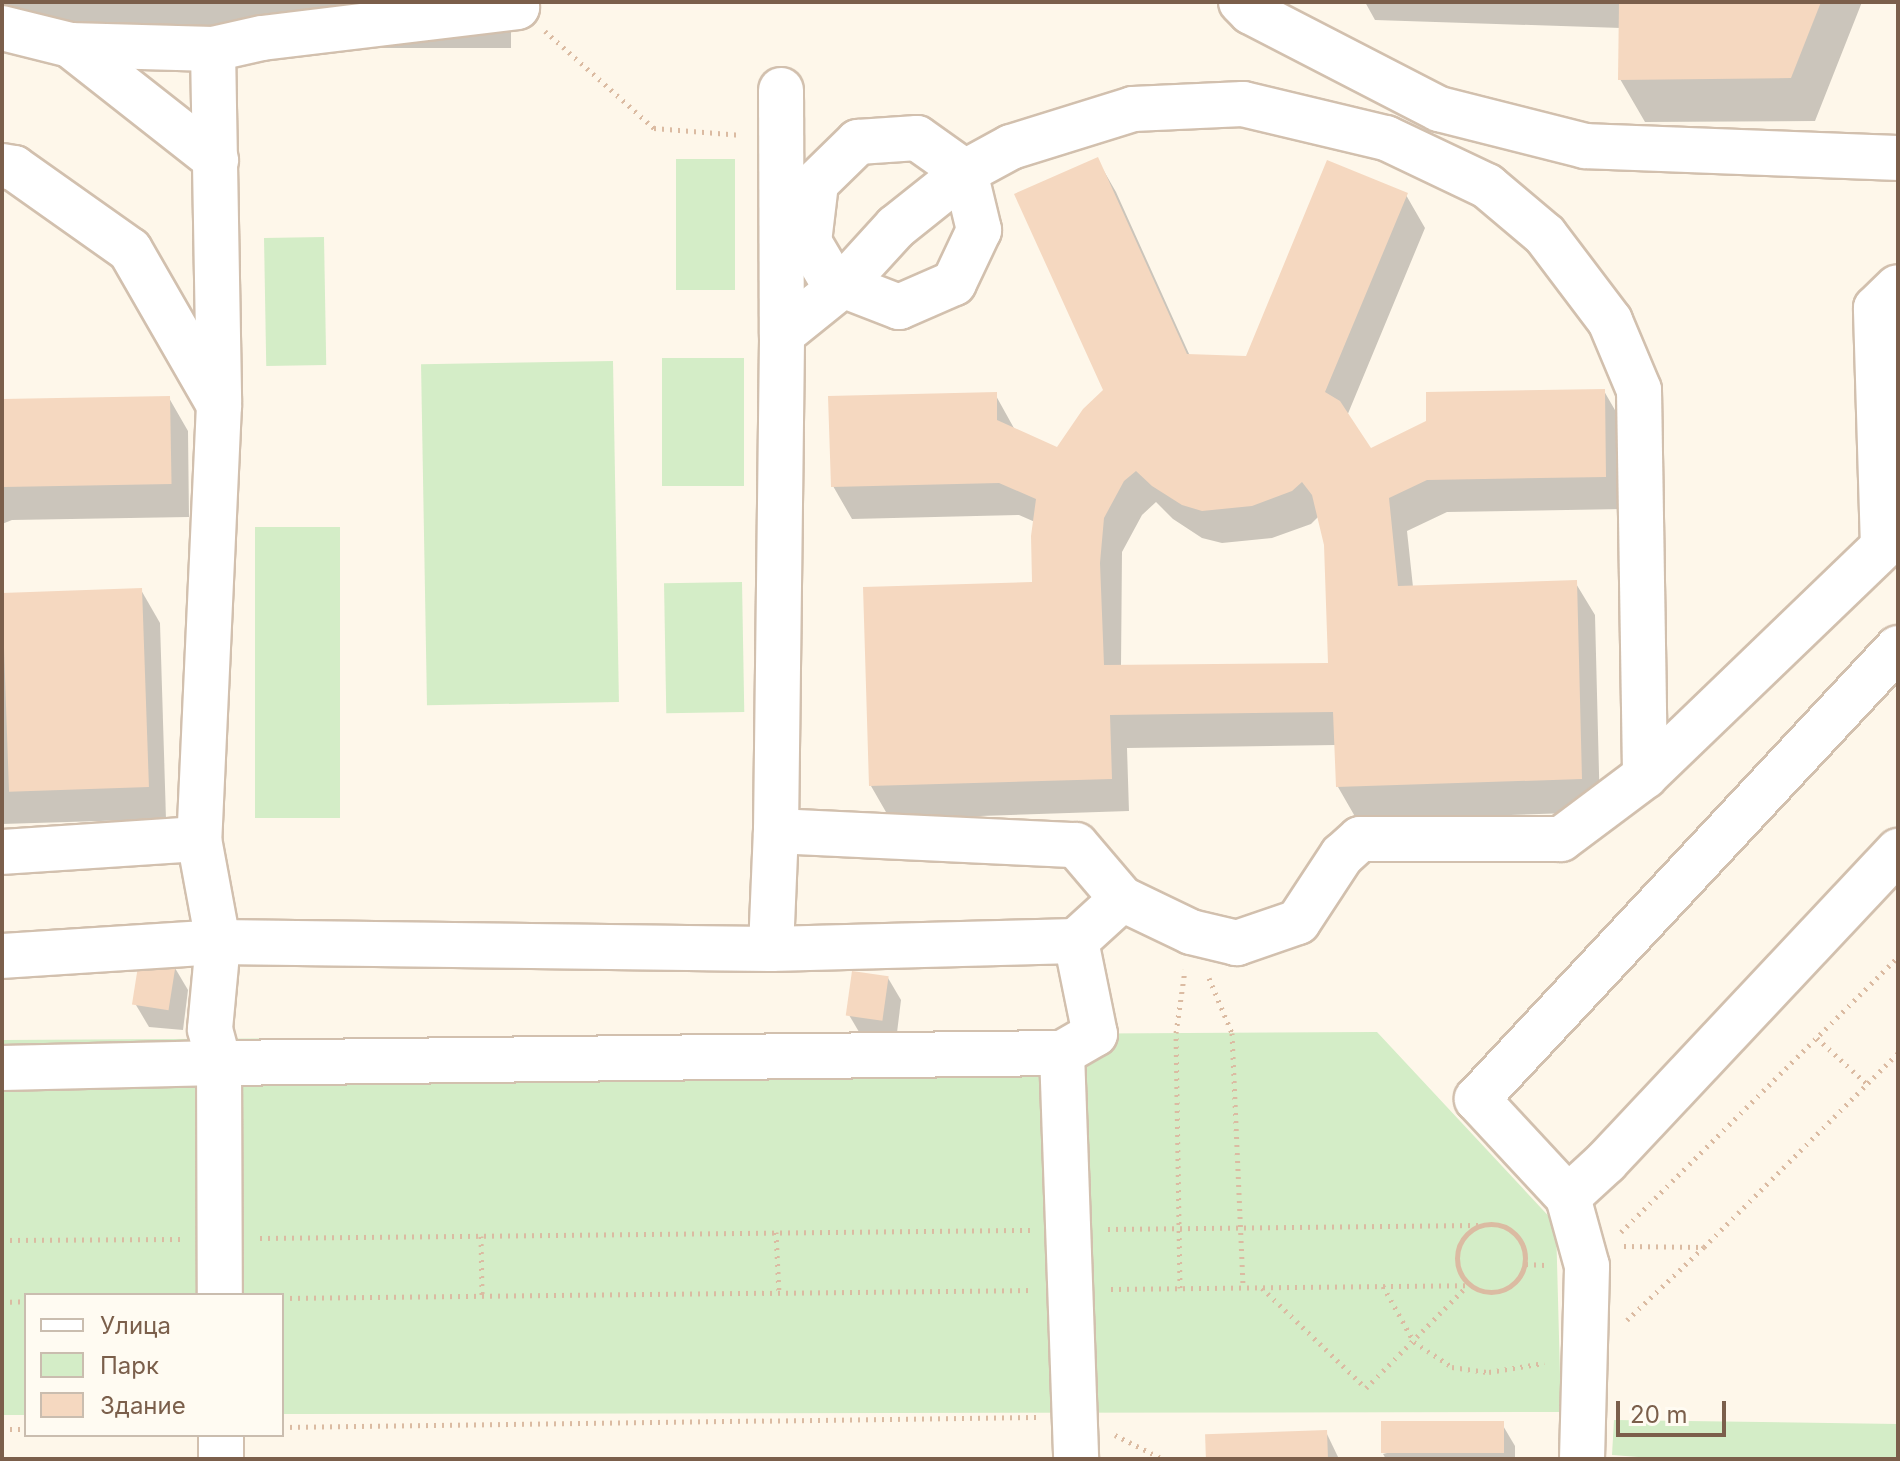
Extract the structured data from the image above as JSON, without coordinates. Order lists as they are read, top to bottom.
{
  "legend": ["Улица", "Парк", "Здание"],
  "scale_bar": "20 m"
}
